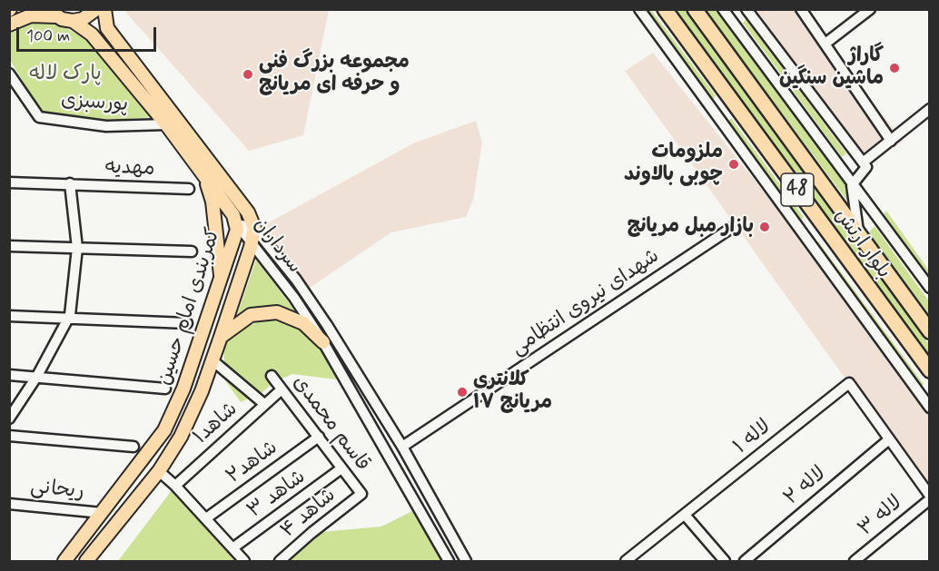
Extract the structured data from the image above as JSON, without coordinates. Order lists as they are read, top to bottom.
{
  "streets": {
    "highway": ["48", "بلوار ارتش"],
    "main road": ["کمربندی امام حسین"],
    "street": [
      "پورسبزی",
      "مهدیه",
      "سرداران",
      "شهدای نیروی انتظامی",
      "شاهد۱",
      "قاسم محمدی",
      "لاله ۱",
      "شاهد۲",
      "لاله ۲",
      "ریحانی",
      "شاهد ۳",
      "شاهد ۴",
      "لاله ۳"
    ]
  },
  "crossings": [
    ["پورسبزی", "کمربندی امام حسین"],
    ["سرداران", "شهدای نیروی انتظامی"],
    ["سرداران", "کمربندی امام حسین"],
    ["کمربندی امام حسین", "ریحانی"],
    ["شاهد۱", "قاسم محمدی"],
    ["قاسم محمدی", "شاهد۲"],
    ["قاسم محمدی", "شاهد ۳"],
    ["قاسم محمدی", "شاهد ۴"],
    ["لاله ۱", "لاله ۲"]
  ],
  "parks": ["پارک لاله"],
  "places": [
    "گاراژ ماشین سنگین",
    "مجموعه بزرگ فنی و حرفه ای مریانج",
    "ملزومات چوبی بالاوند",
    "بازار مبل مریانج",
    "کلانتری ۱۷ مریانج"
  ],
  "scale_bar": "100 m"
}
